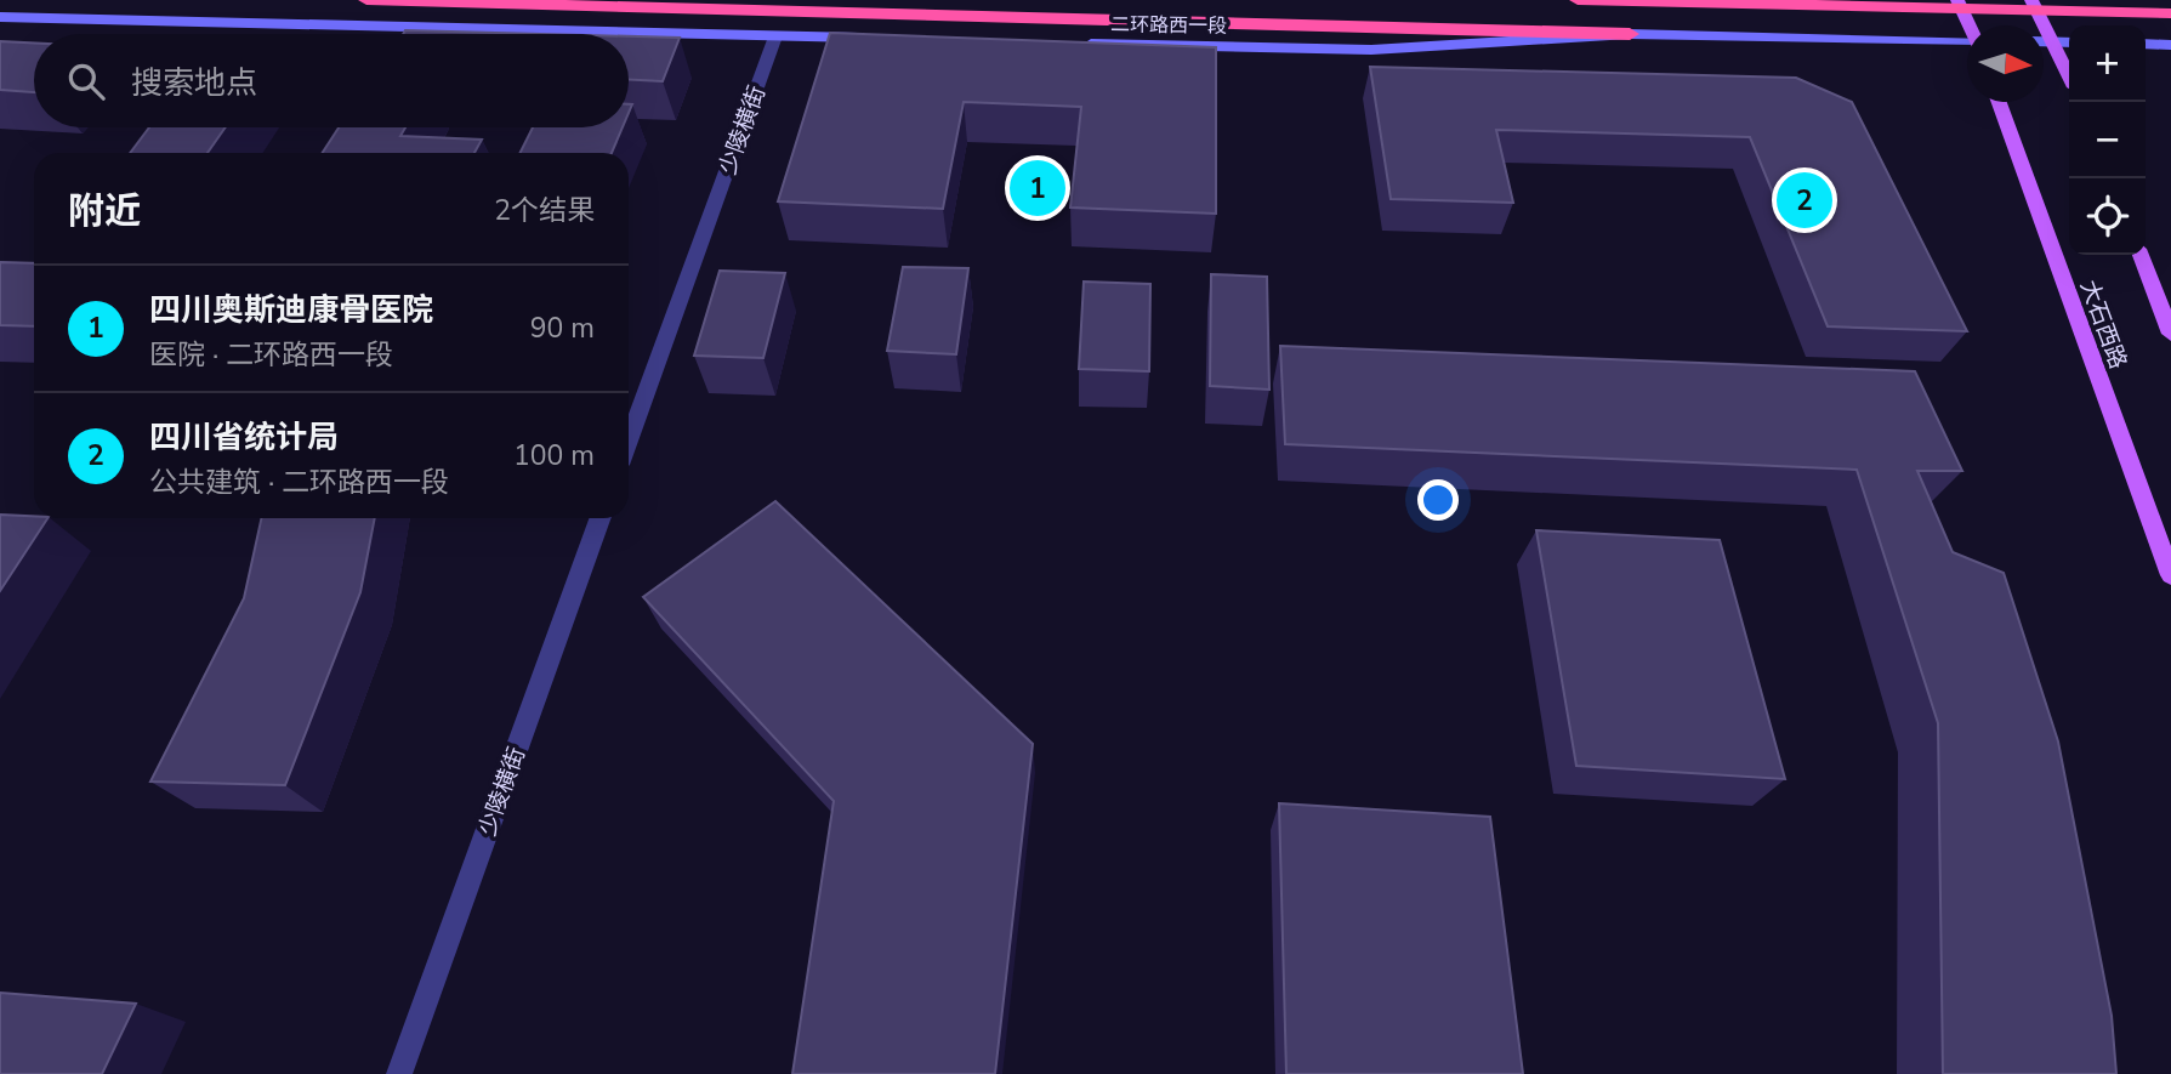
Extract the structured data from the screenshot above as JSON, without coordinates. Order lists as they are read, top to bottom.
{
  "streets": {
    "main road": ["二环路西一段", "大石西路"],
    "street": ["少陵横街"]
  },
  "north": "right",
  "page": {
    "map_buttons": ["+", "−"],
    "search": "搜索地点",
    "heading": ["附近", "2个结果"],
    "pins": ["1", "2"],
    "list": [
      {
        "mark": "1",
        "name": "四川奥斯迪康骨医院",
        "note": "医院 · 二环路西一段",
        "value": "90 m"
      },
      {
        "mark": "2",
        "name": "四川省统计局",
        "note": "公共建筑 · 二环路西一段",
        "value": "100 m"
      }
    ]
  }
}
